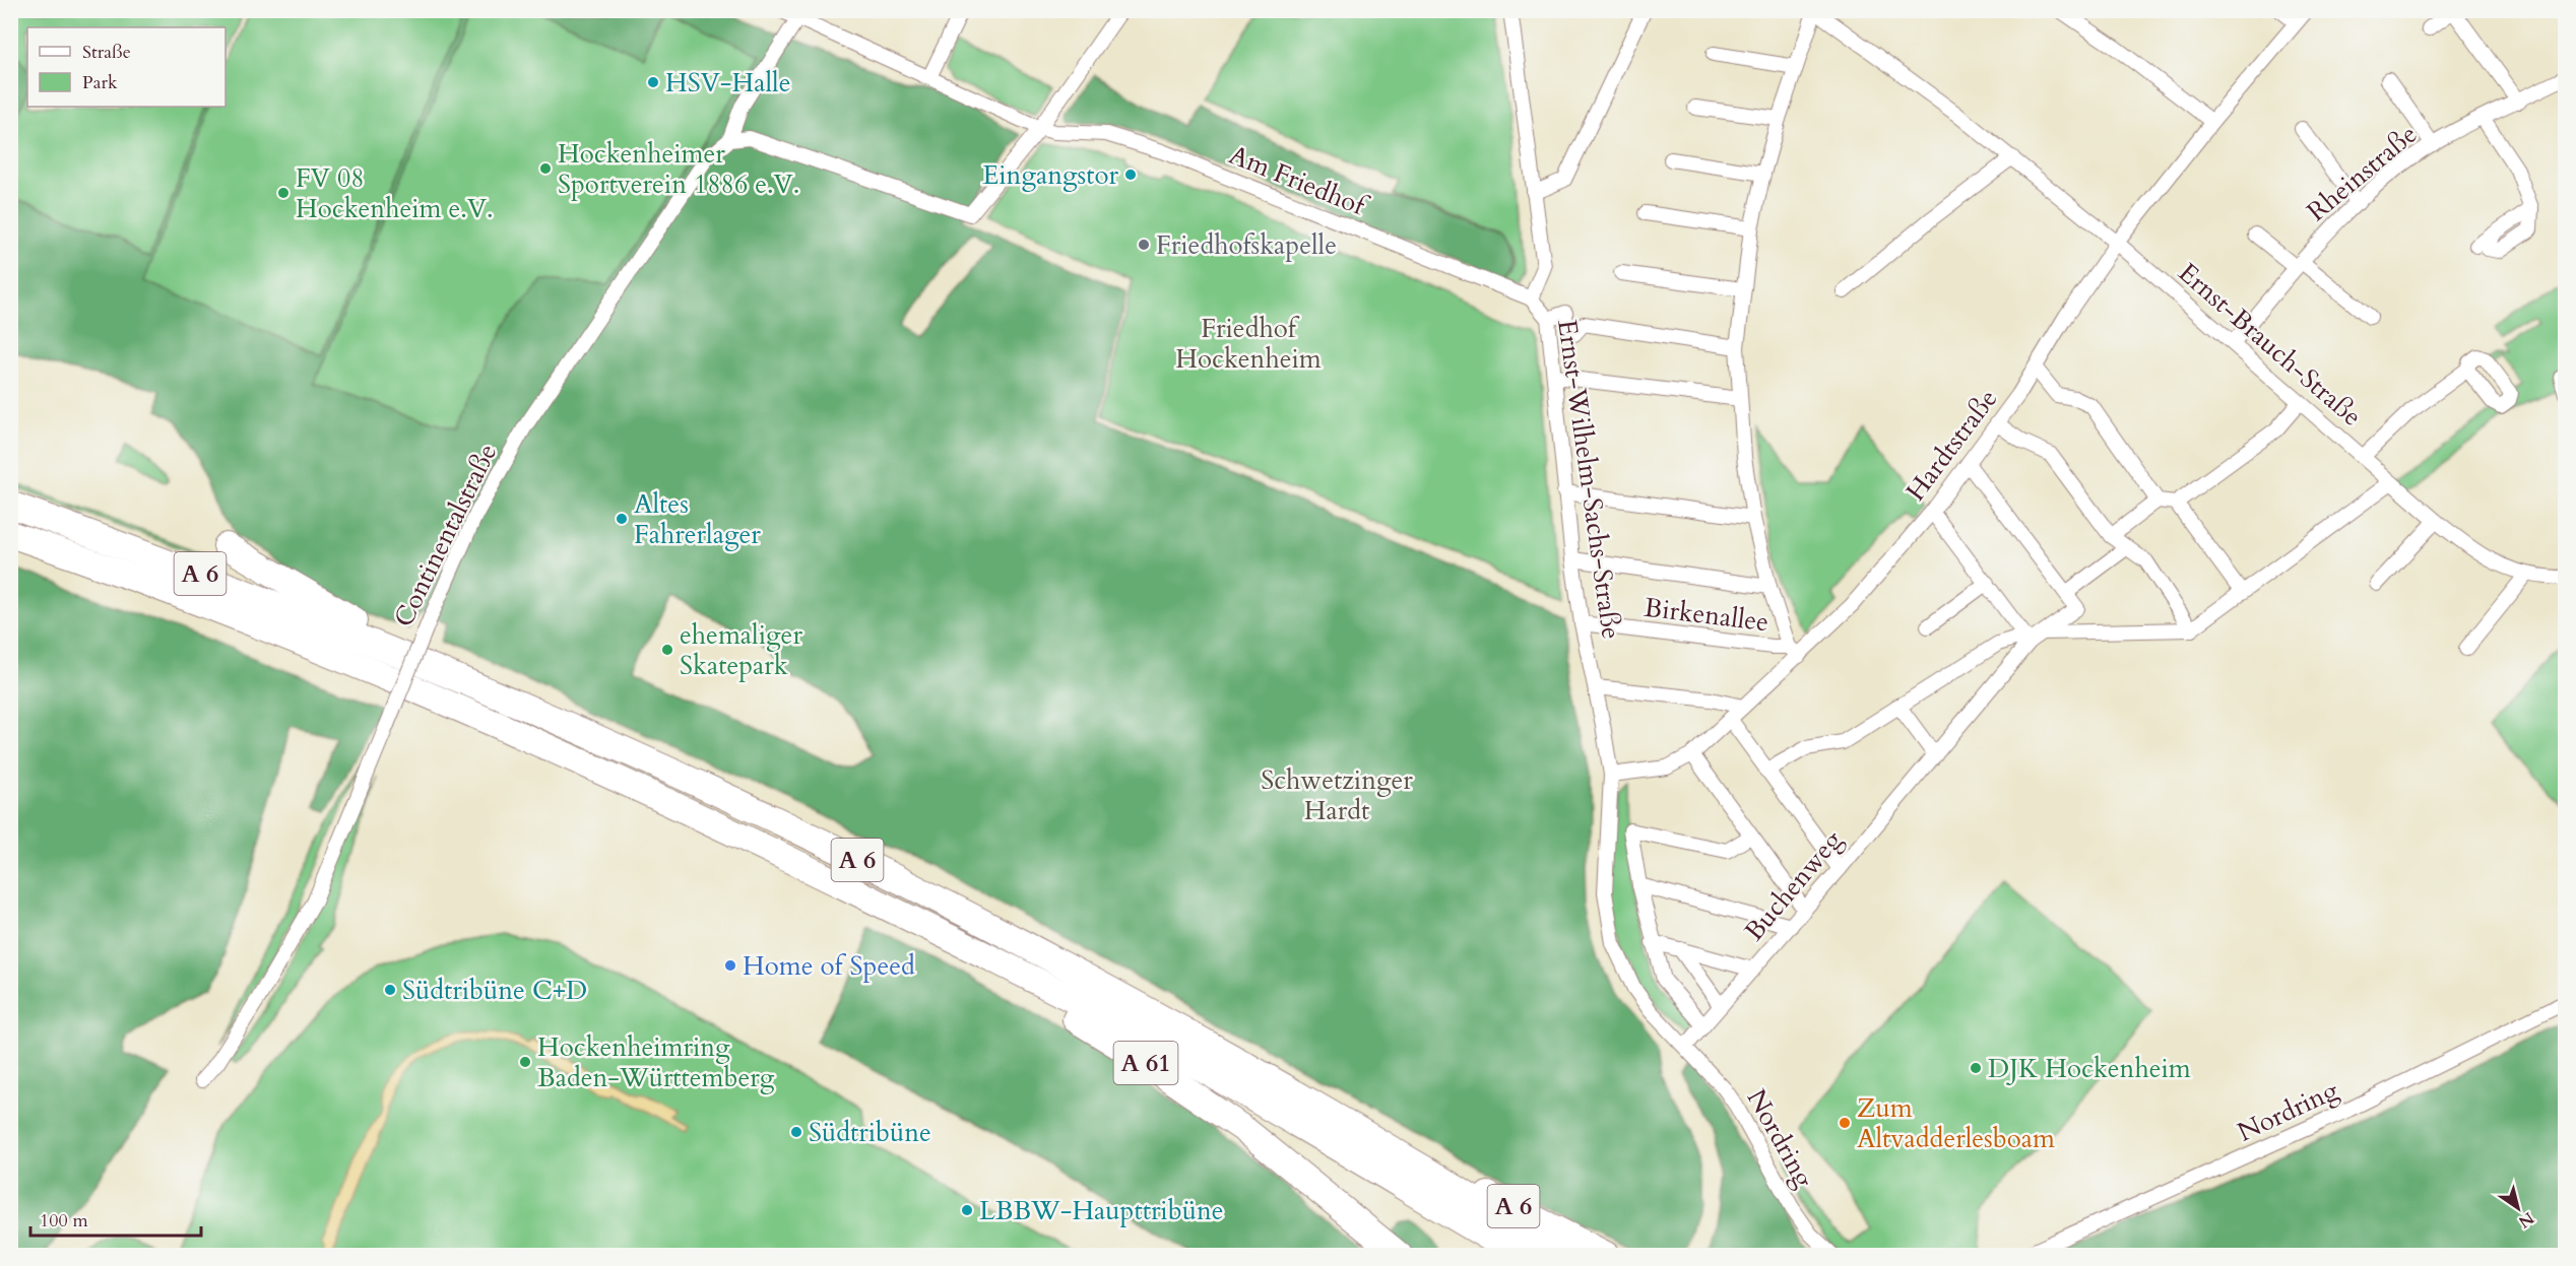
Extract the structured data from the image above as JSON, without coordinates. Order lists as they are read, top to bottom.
{
  "streets": {
    "highway": ["A 6", "A 61"],
    "street": [
      "Rheinstraße",
      "Am Friedhof",
      "Ernst-Brauch-Straße",
      "Hardtstraße",
      "Ernst-Wilhelm-Sachs-Straße",
      "Continentalstraße",
      "Birkenallee",
      "Buchenweg",
      "Nordring"
    ]
  },
  "crossings": [
    ["Rheinstraße", "Ernst-Brauch-Straße"],
    ["Am Friedhof", "Ernst-Wilhelm-Sachs-Straße"],
    ["Ernst-Brauch-Straße", "Hardtstraße"],
    ["Ernst-Brauch-Straße", "Birkenallee"],
    ["Hardtstraße", "Birkenallee"],
    ["Ernst-Wilhelm-Sachs-Straße", "Birkenallee"],
    ["Ernst-Wilhelm-Sachs-Straße", "Buchenweg"],
    ["Ernst-Wilhelm-Sachs-Straße", "Nordring"],
    ["A 6", "A 61"],
    ["Buchenweg", "Nordring"]
  ],
  "parks": ["Friedhof Hockenheim", "Schwetzinger Hardt"],
  "places": [
    "HSV-Halle",
    "Hockenheimer Sportverein 1886 e.V.",
    "Eingangstor",
    "FV 08 Hockenheim e.V.",
    "Friedhofskapelle",
    "Altes Fahrerlager",
    "ehemaliger Skatepark",
    "Home of Speed",
    "Südtribüne C+D",
    "Hockenheimring Baden-Württemberg",
    "DJK Hockenheim",
    "Zum Altvadderlesboam",
    "Südtribüne",
    "LBBW-Haupttribüne"
  ],
  "legend": ["Straße", "Park"],
  "scale_bar": "100 m",
  "north": "bottom right"
}
